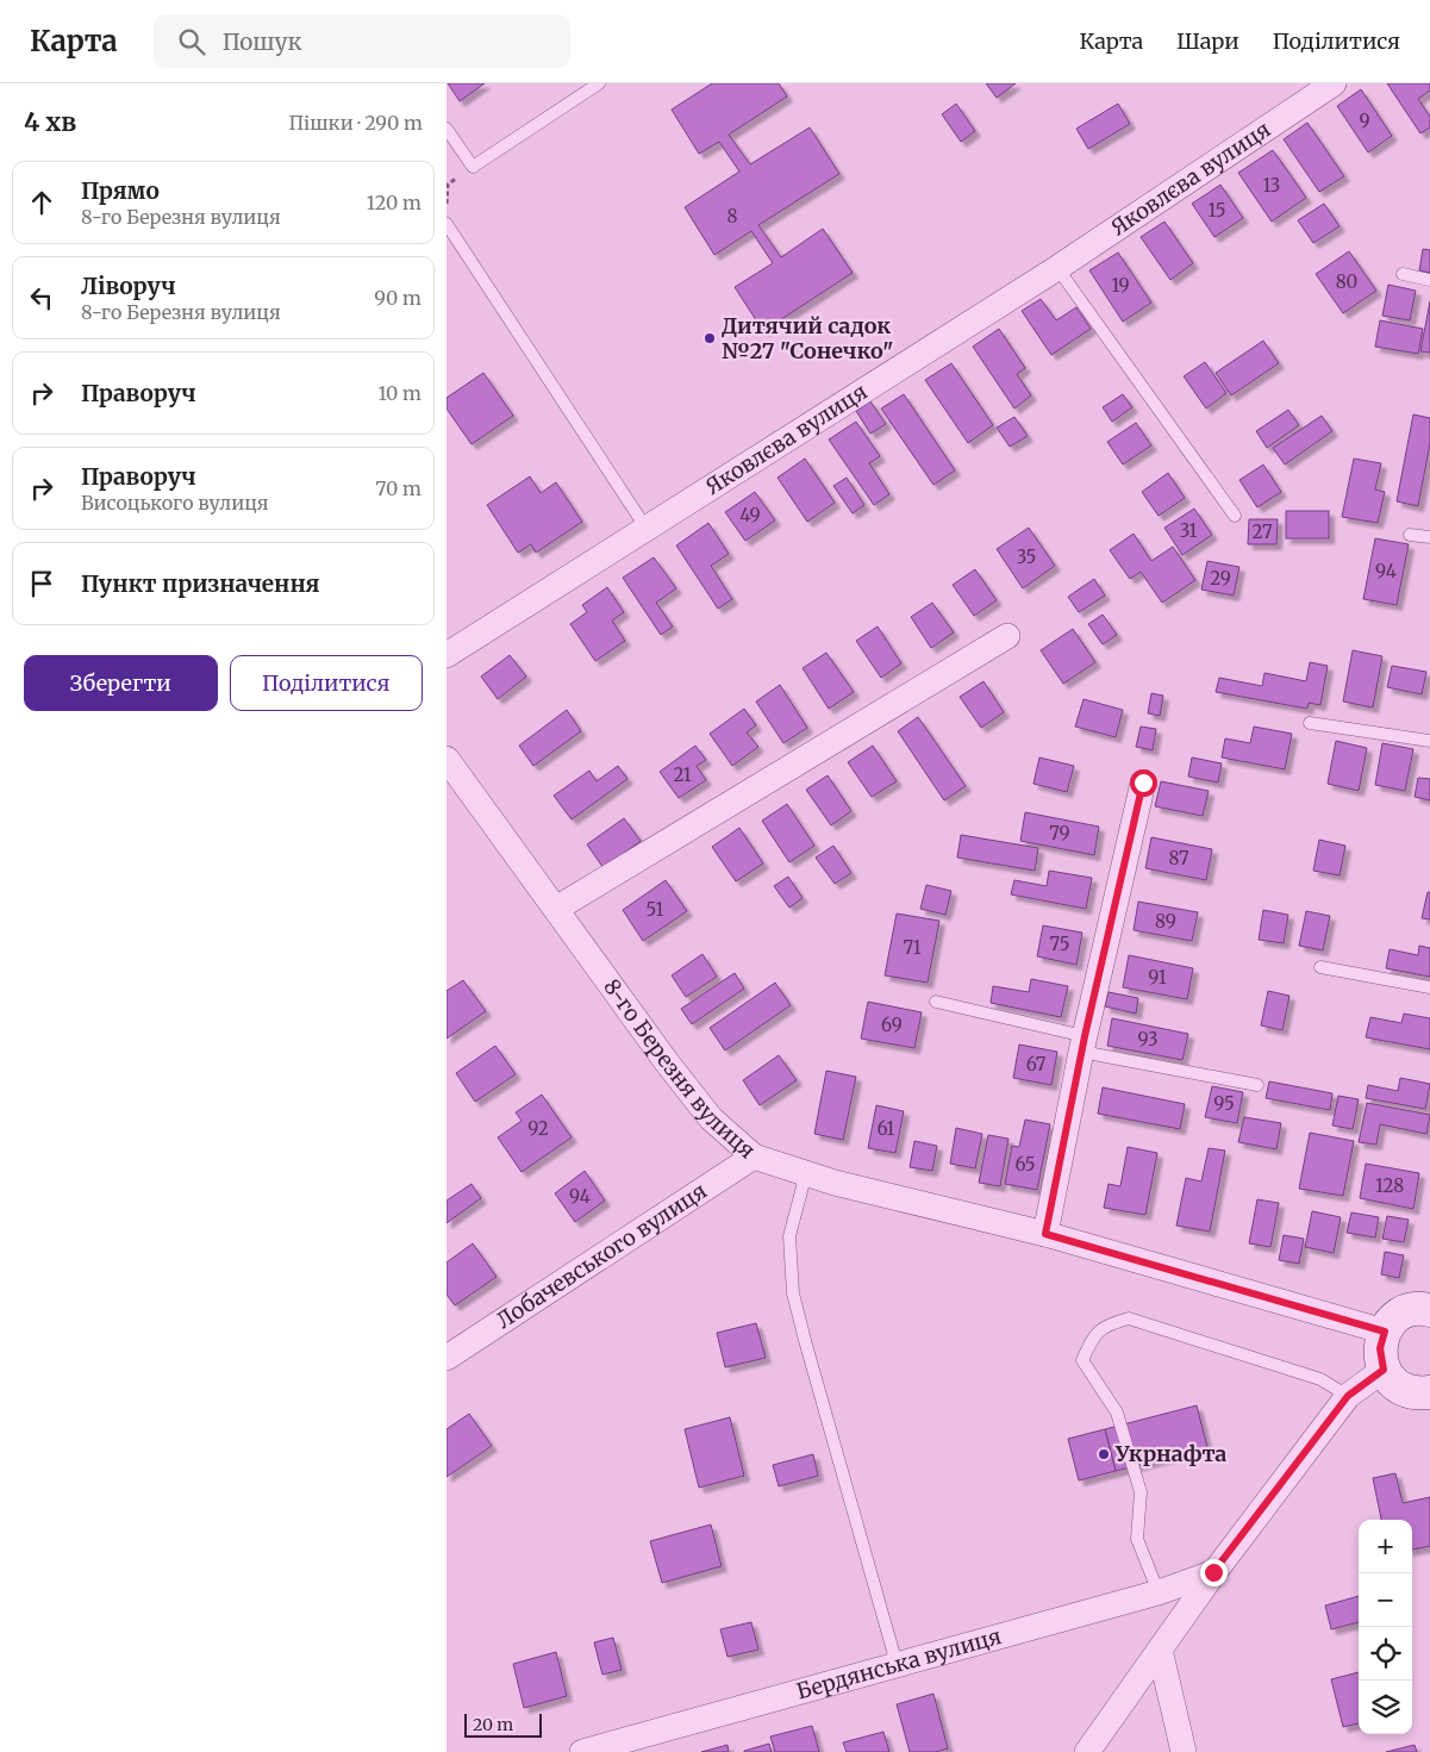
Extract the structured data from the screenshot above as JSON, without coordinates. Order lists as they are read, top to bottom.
{
  "streets": {
    "street": [
      "Яковлєва вулиця",
      "8-го Березня вулиця",
      "Лобачевського вулиця",
      "Бердянська вулиця"
    ]
  },
  "crossings": [
    ["8-го Березня вулиця", "Лобачевського вулиця"]
  ],
  "places": ["Дитячий садок №27 \"Сонечко\"", "Укрнафта"],
  "house_numbers": [
    "9",
    "13",
    "15",
    "8",
    "80",
    "19",
    "49",
    "31",
    "27",
    "35",
    "94",
    "29",
    "21",
    "79",
    "87",
    "51",
    "89",
    "75",
    "71",
    "91",
    "69",
    "93",
    "67",
    "95",
    "92",
    "61",
    "65",
    "128",
    "94"
  ],
  "scale_bar": "20 m",
  "page": {
    "header": "Карта",
    "search": "Пошук",
    "nav": ["Карта", "Шари", "Поділитися"],
    "heading": ["4 хв", "Пішки · 290 m"],
    "list": [
      ["Прямо", "8-го Березня вулиця", "120 m"],
      ["Ліворуч", "8-го Березня вулиця", "90 m"],
      ["Праворуч", "10 m"],
      ["Праворуч", "Висоцького вулиця", "70 m"],
      "Пункт призначення"
    ],
    "buttons": ["Зберегти", "Поділитися"],
    "map_buttons": ["+", "−"],
    "scale": "20 m"
  }
}
